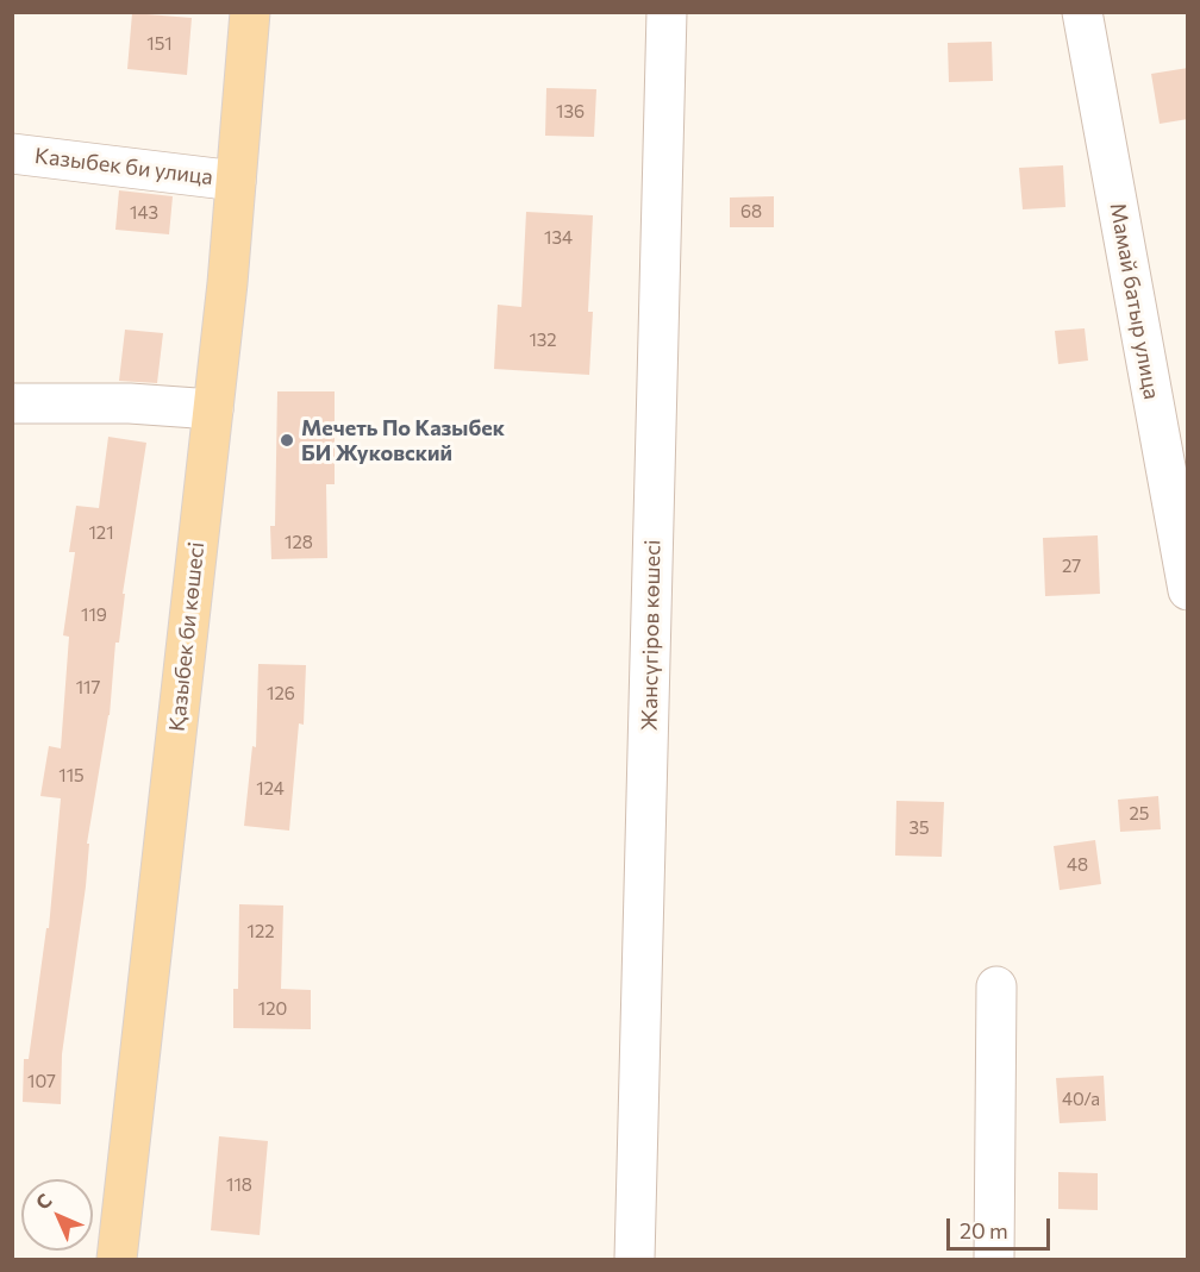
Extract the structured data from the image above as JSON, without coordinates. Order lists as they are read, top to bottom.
{
  "streets": {
    "main road": ["Қазыбек би көшесі"],
    "street": ["Казыбек би улица", "Мамай батыр улица", "Жансүгіров көшесі"]
  },
  "crossings": [
    ["Казыбек би улица", "Қазыбек би көшесі"]
  ],
  "places": ["Мечеть По Казыбек БИ Жуковский"],
  "house_numbers": [
    "151",
    "136",
    "68",
    "143",
    "134",
    "132",
    "121",
    "128",
    "27",
    "119",
    "117",
    "126",
    "115",
    "124",
    "25",
    "35",
    "48",
    "122",
    "120",
    "107",
    "40/а",
    "118"
  ],
  "scale_bar": "20 m",
  "north": "top left"
}
